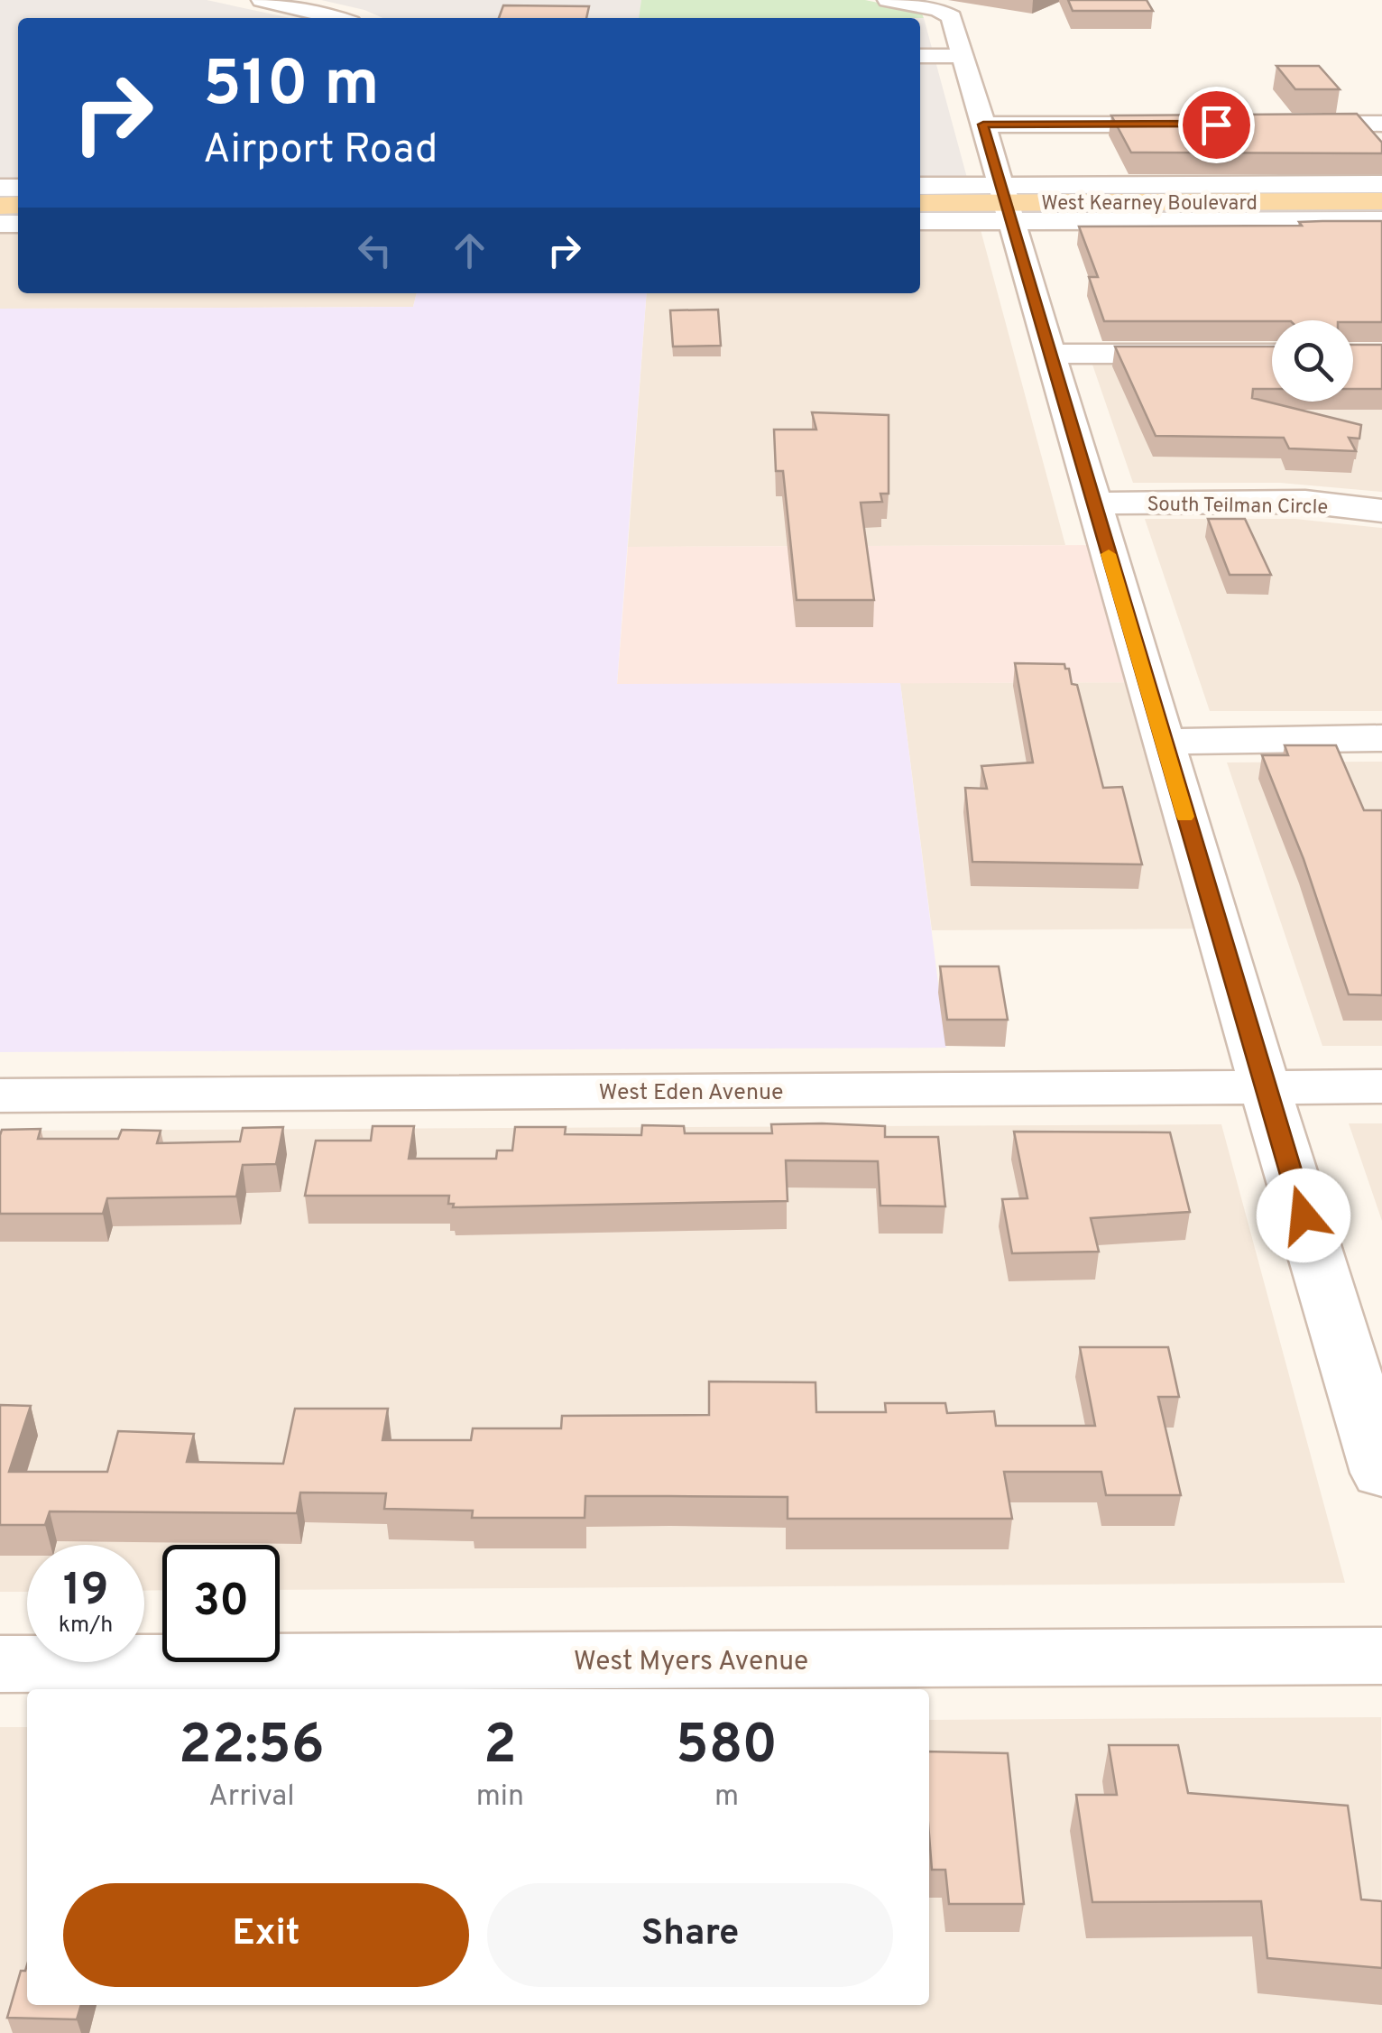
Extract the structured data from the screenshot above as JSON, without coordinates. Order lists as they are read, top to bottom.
{
  "streets": {
    "main road": ["West Kearney Boulevard"],
    "street": ["South Teilman Circle", "West Eden Avenue", "West Myers Avenue"]
  },
  "page": {
    "turn": ["510 m", "Airport Road"],
    "speed": "19 km/h",
    "limit": "30",
    "eta": [
      "22:56",
      "Arrival",
      "2",
      "min",
      "580",
      "m"
    ],
    "buttons": ["Exit", "Share"]
  }
}
